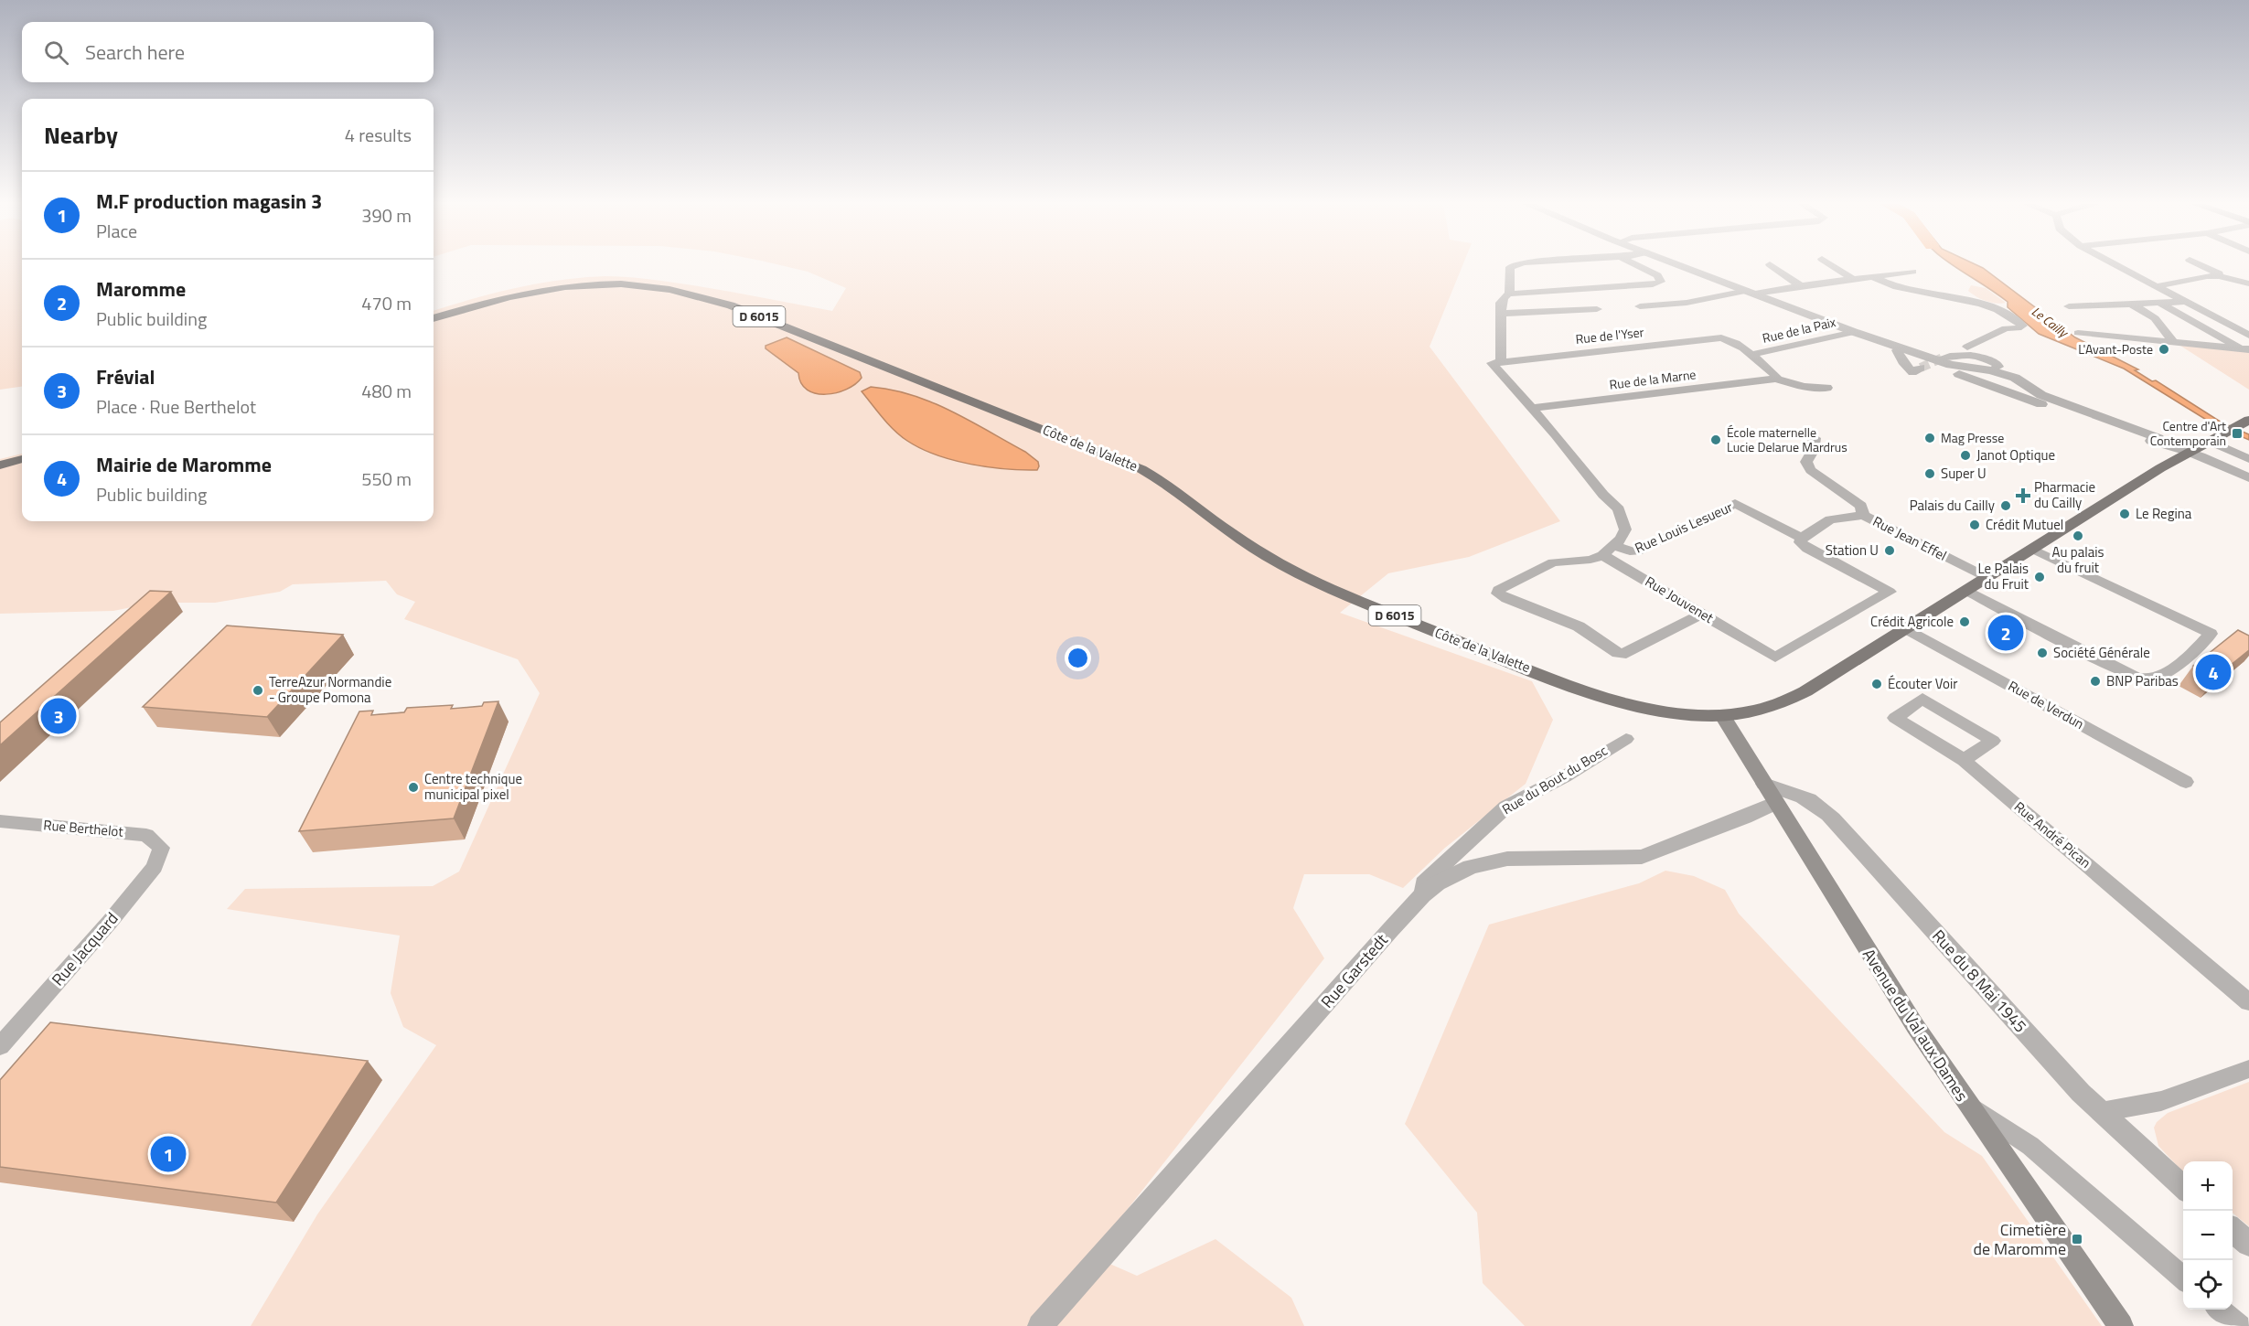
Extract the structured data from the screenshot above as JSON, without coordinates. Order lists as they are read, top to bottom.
{
  "streets": {
    "main road": ["D 6015", "Côte de la Valette", "Avenue du Val aux Dames"],
    "street": [
      "Rue de la Paix",
      "Rue de l'Yser",
      "Rue de la Marne",
      "Rue Louis Lesueur",
      "Rue Jean Effel",
      "Rue Jouvenet",
      "Rue de Verdun",
      "Rue du Bout du Bosc",
      "Rue Berthelot",
      "Rue André Pican",
      "Rue Jacquard",
      "Rue Garstedt",
      "Rue du 8 Mai 1945"
    ]
  },
  "crossings": [
    ["D 6015", "Côte de la Valette"],
    ["D 6015", "Rue Jean Effel"],
    ["D 6015", "Rue de Verdun"],
    ["D 6015", "Avenue du Val aux Dames"],
    ["Rue de la Paix", "Rue de l'Yser"],
    ["Côte de la Valette", "Avenue du Val aux Dames"],
    ["Rue Louis Lesueur", "Rue Jean Effel"],
    ["Rue Louis Lesueur", "Rue Jouvenet"],
    ["Rue du Bout du Bosc", "Rue Garstedt"],
    ["Rue Berthelot", "Rue Jacquard"],
    ["Rue Garstedt", "Rue du 8 Mai 1945"],
    ["Rue Garstedt", "Avenue du Val aux Dames"],
    ["Rue du 8 Mai 1945", "Avenue du Val aux Dames"]
  ],
  "water": ["Le Cailly"],
  "places": {
    "other": [
      "L'Avant-Poste",
      "Mag Presse",
      "École maternelle Lucie Delarue Mardrus",
      "Janot Optique",
      "Super U",
      "Palais du Cailly",
      "Le Regina",
      "Crédit Mutuel",
      "Au palais du fruit",
      "Station U",
      "Le Palais du Fruit",
      "Crédit Agricole",
      "Société Générale",
      "BNP Paribas",
      "Écouter Voir",
      "TerreAzur Normandie - Groupe Pomona",
      "Centre technique municipal pixel"
    ],
    "transit": ["Centre d'Art Contemporain", "Cimetière de Maromme"],
    "health": ["Pharmacie du Cailly"]
  },
  "page": {
    "search": "Search here",
    "heading": ["Nearby", "4 results"],
    "list": [
      {
        "mark": "1",
        "name": "M.F production magasin 3",
        "note": "Place",
        "value": "390 m"
      },
      {
        "mark": "2",
        "name": "Maromme",
        "note": "Public building",
        "value": "470 m"
      },
      {
        "mark": "3",
        "name": "Frévial",
        "note": "Place · Rue Berthelot",
        "value": "480 m"
      },
      {
        "mark": "4",
        "name": "Mairie de Maromme",
        "note": "Public building",
        "value": "550 m"
      }
    ],
    "pins": [
      "2",
      "4",
      "3",
      "1"
    ],
    "map_buttons": ["+", "−"]
  }
}
